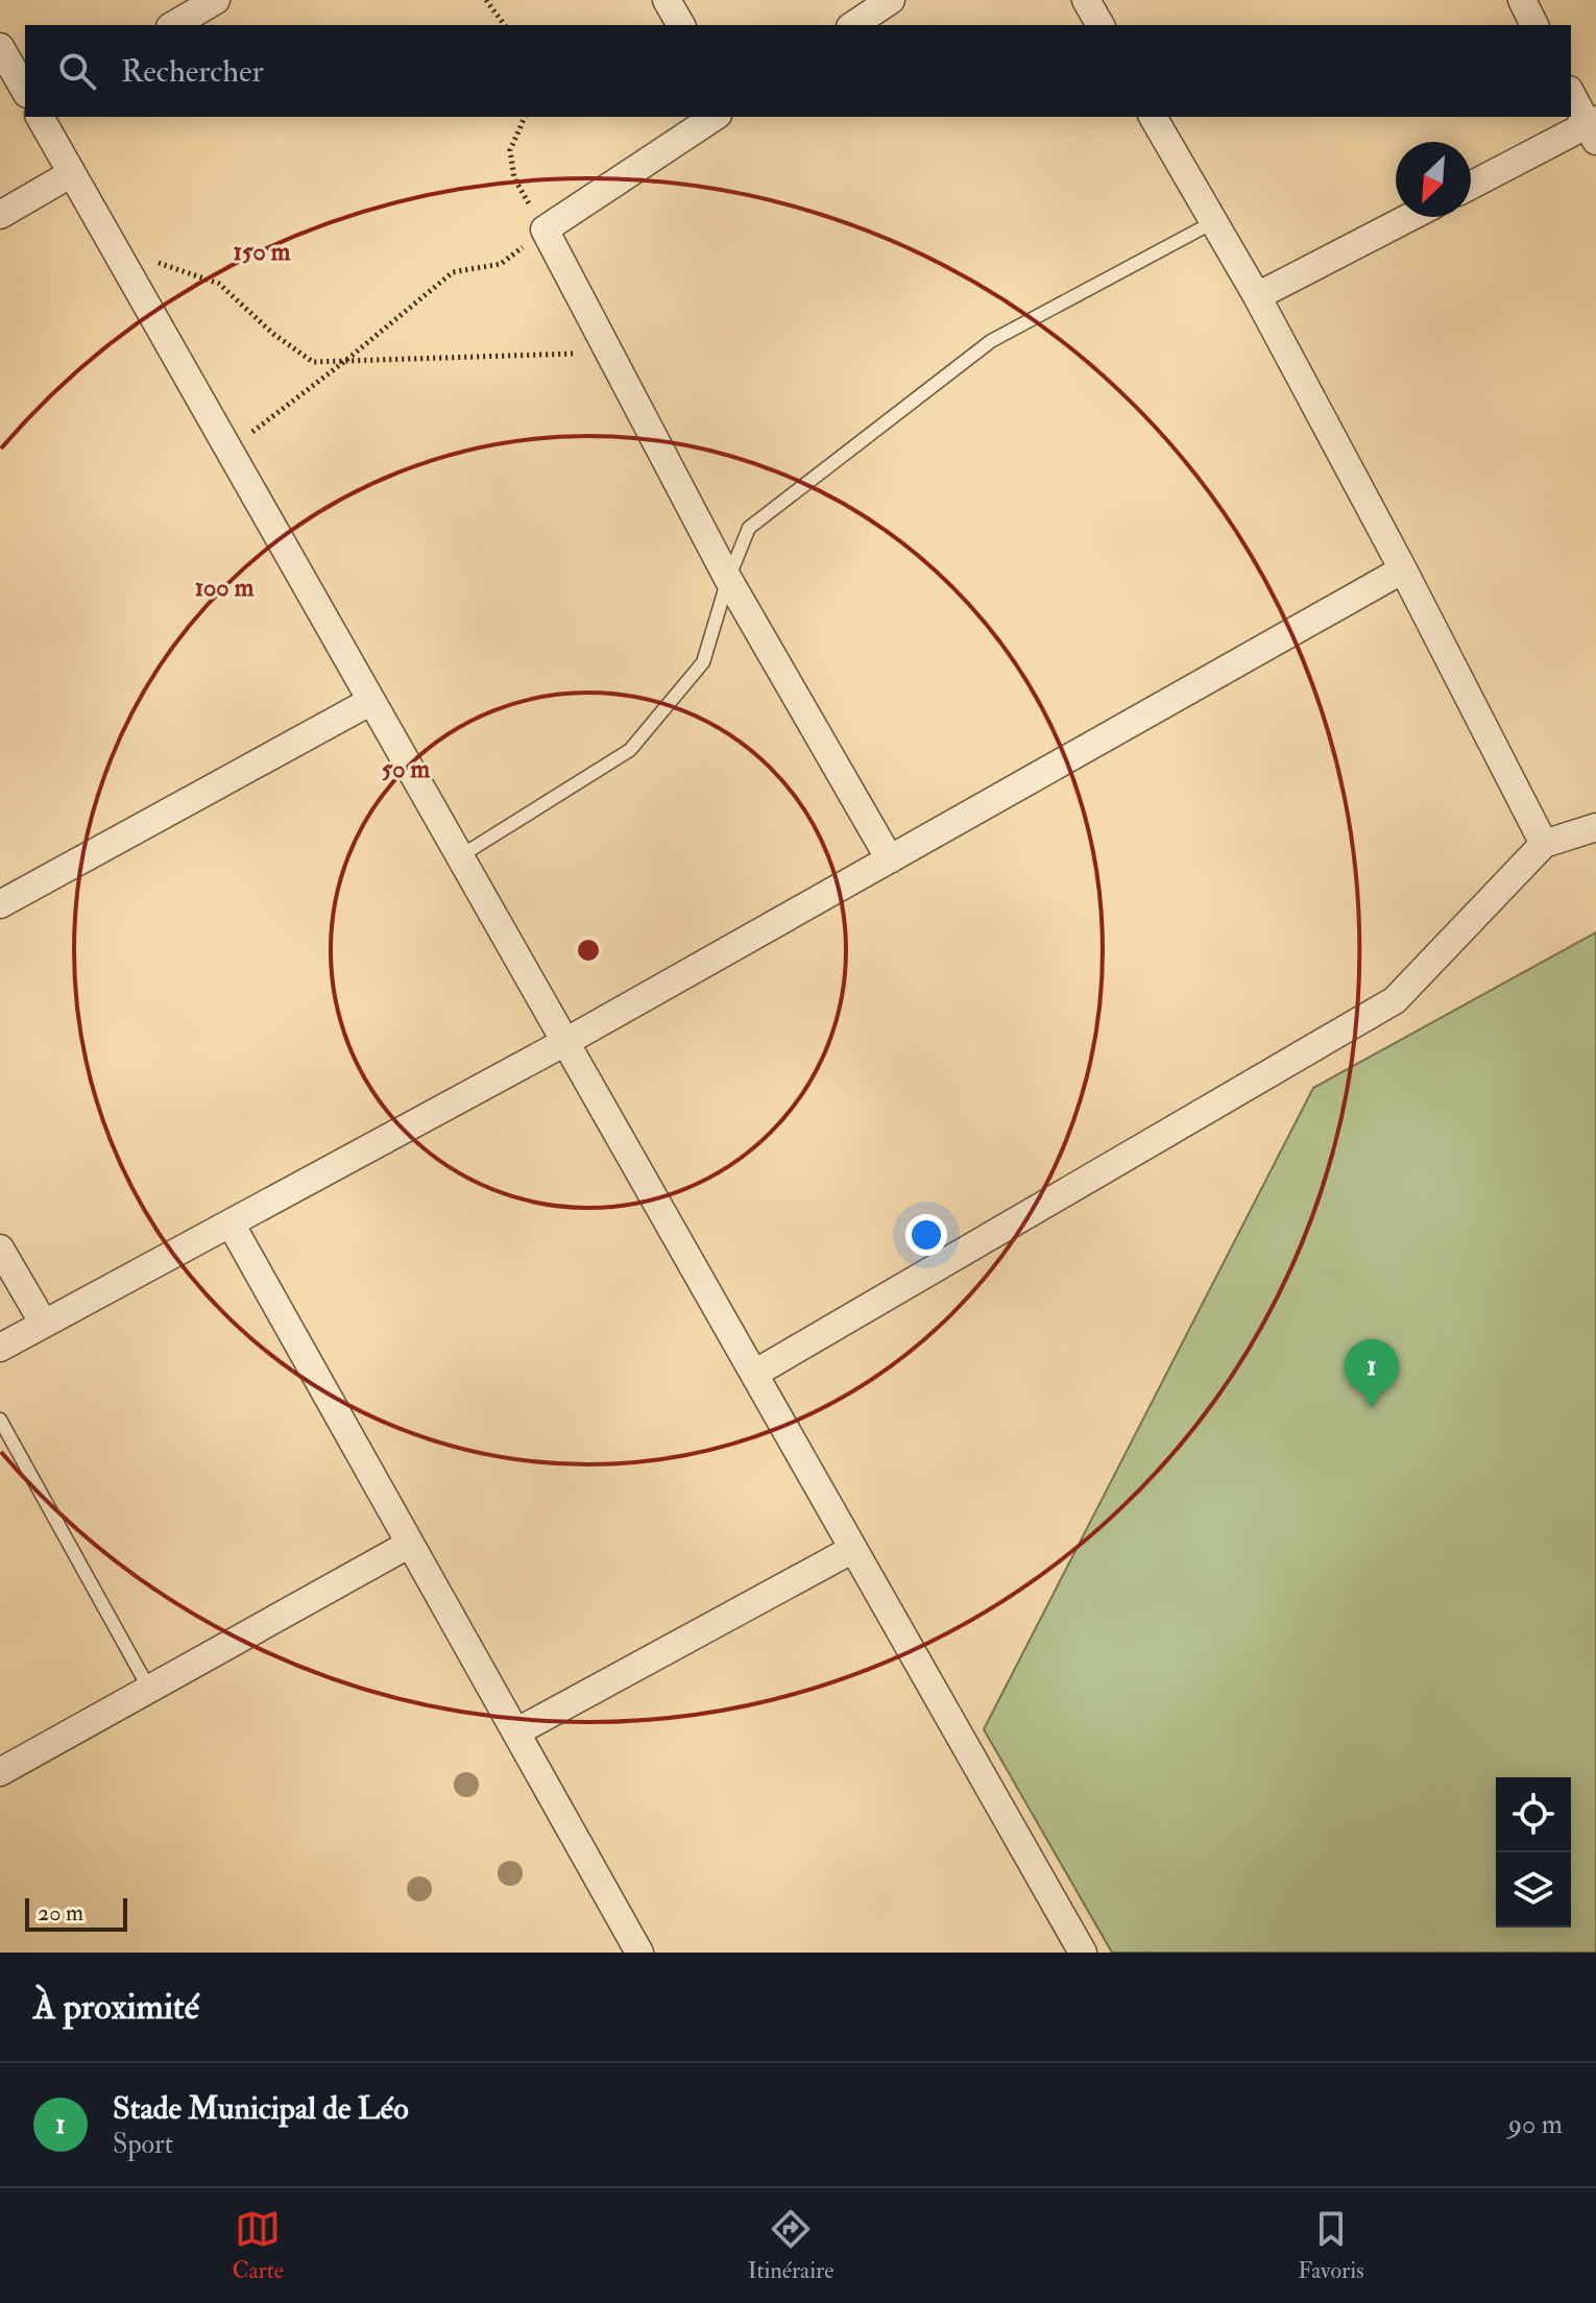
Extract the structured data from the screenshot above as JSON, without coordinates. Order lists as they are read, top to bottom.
{
  "scale_bar": "20 m",
  "north": "bottom left",
  "page": {
    "search": "Rechercher",
    "pins": "1",
    "scale": "20 m",
    "heading": "À proximité",
    "list": [
      {
        "mark": "1",
        "name": "Stade Municipal de Léo",
        "note": "Sport",
        "value": "90 m"
      }
    ],
    "nav": ["Carte", "Itinéraire", "Favoris"]
  },
  "rings": ["150 m", "100 m", "50 m"]
}
